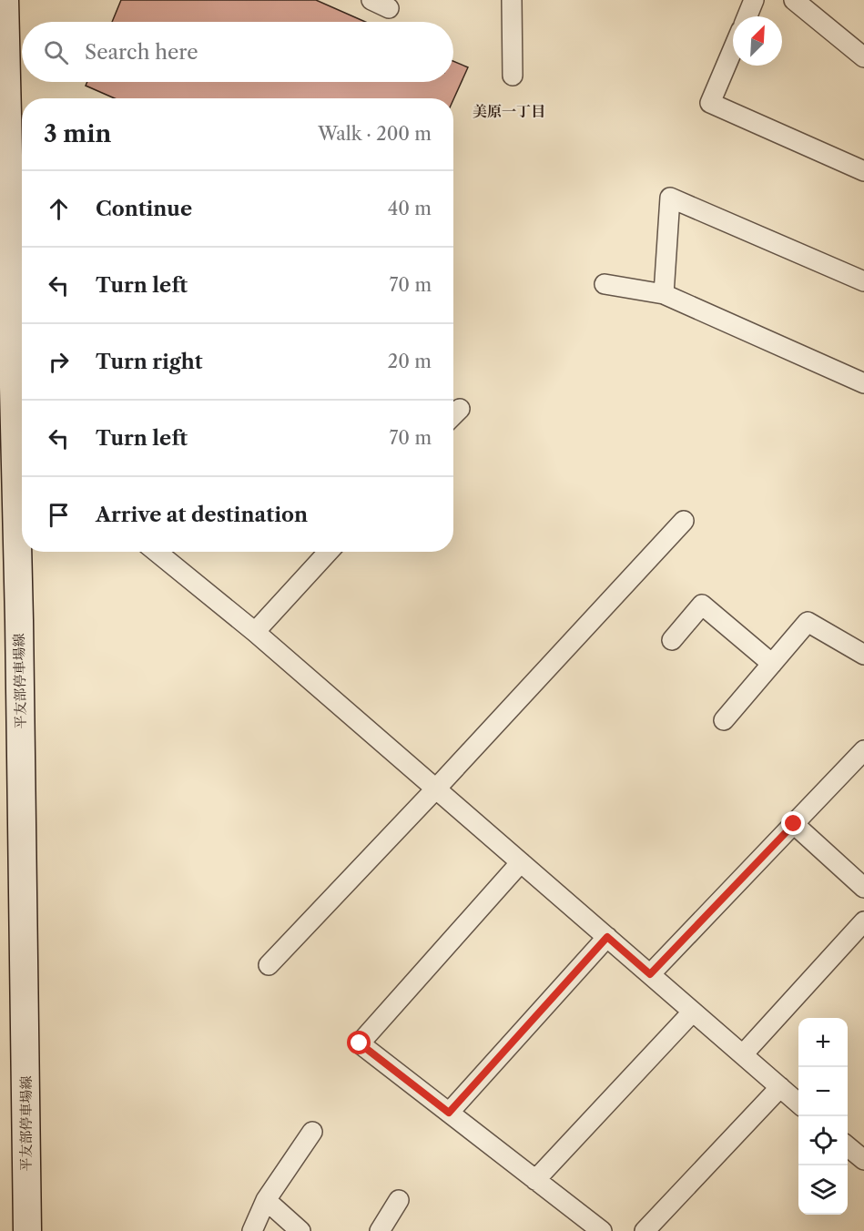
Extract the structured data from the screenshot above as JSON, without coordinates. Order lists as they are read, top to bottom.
{
  "streets": {
    "main road": ["平友部停車場線"]
  },
  "districts": ["美原一丁目"],
  "north": "top right",
  "page": {
    "search": "Search here",
    "heading": ["3 min", "Walk · 200 m"],
    "list": [
      ["Continue", "40 m"],
      ["Turn left", "70 m"],
      ["Turn right", "20 m"],
      ["Turn left", "70 m"],
      "Arrive at destination"
    ],
    "map_buttons": ["+", "−"]
  }
}
